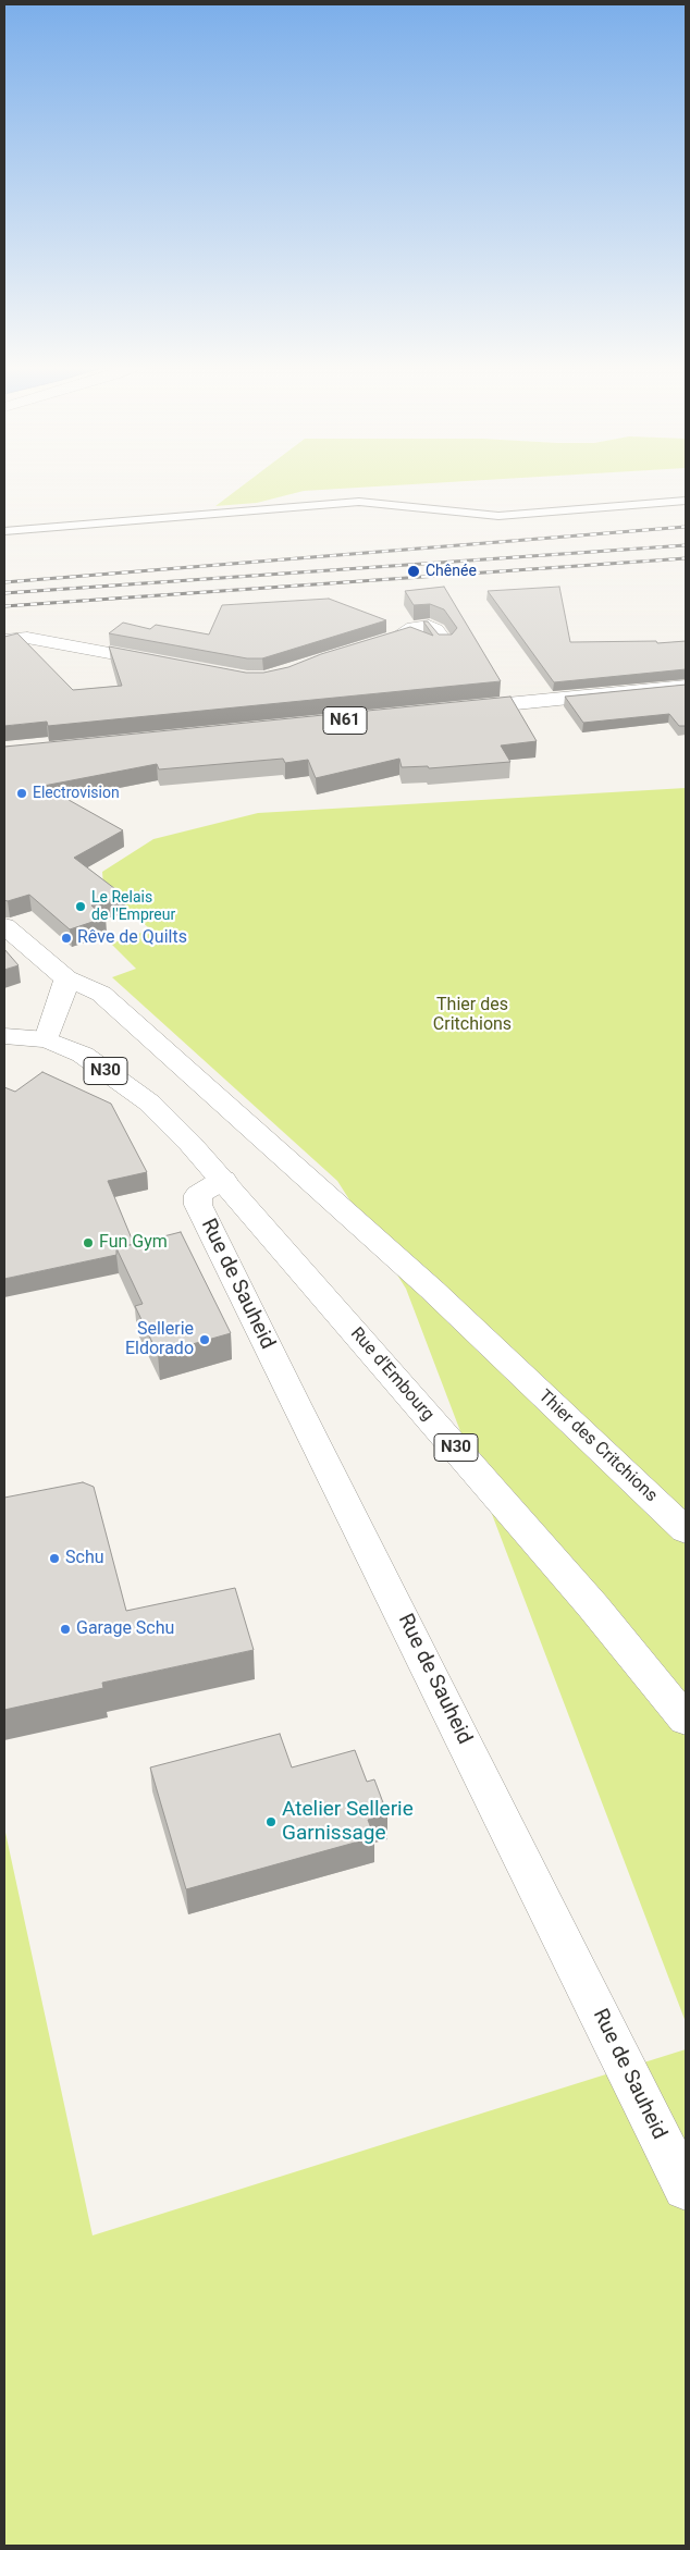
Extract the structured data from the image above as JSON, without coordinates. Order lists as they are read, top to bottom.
{
  "streets": {
    "street": [
      "N30",
      "Rue de Sauheid",
      "Rue d'Embourg",
      "Thier des Critchions"
    ]
  },
  "crossings": [
    ["N30", "Rue de Sauheid"],
    ["N30", "Rue d'Embourg"],
    ["Rue de Sauheid", "Rue d'Embourg"]
  ],
  "parks": ["Thier des Critchions"],
  "places": [
    "Chênée",
    "Electrovision",
    "Le Relais de l'Empreur",
    "Rêve de Quilts",
    "Fun Gym",
    "Sellerie Eldorado",
    "Schu",
    "Garage Schu",
    "Atelier Sellerie Garnissage"
  ]
}
